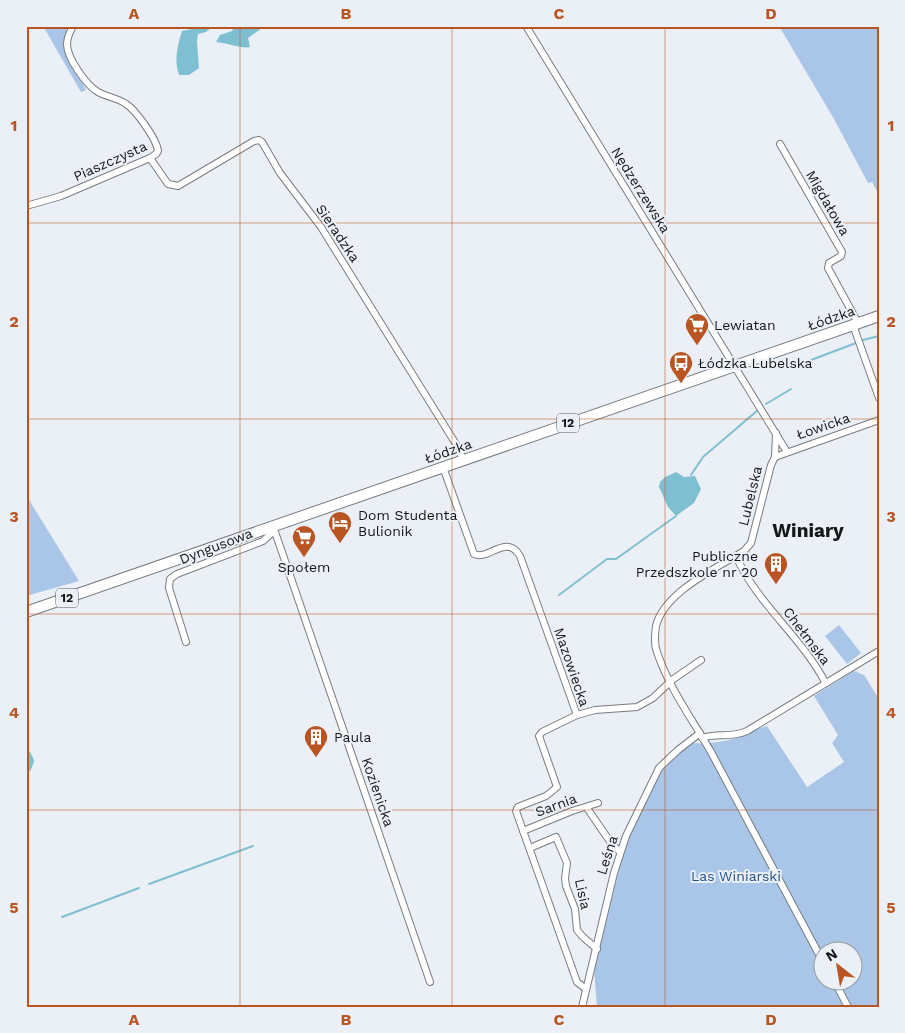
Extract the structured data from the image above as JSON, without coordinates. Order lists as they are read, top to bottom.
{
  "streets": {
    "main road": ["Łódzka", "12"],
    "street": [
      "Piaszczysta",
      "Nędzerzewska",
      "Migdałowa",
      "Sieradzka",
      "Łowicka",
      "Lubelska",
      "Dyngusowa",
      "Chełmska",
      "Mazowiecka",
      "Kozienicka",
      "Sarnia",
      "Leśna",
      "Lisia"
    ]
  },
  "crossings": [
    ["Piaszczysta", "Sieradzka"],
    ["Nędzerzewska", "Łódzka"],
    ["Migdałowa", "Łódzka"],
    ["Sieradzka", "Łódzka"],
    ["Łódzka", "Dyngusowa"],
    ["Łódzka", "Mazowiecka"],
    ["Łódzka", "Kozienicka"],
    ["Łowicka", "Lubelska"],
    ["Lubelska", "Chełmska"],
    ["Lubelska", "Leśna"],
    ["Dyngusowa", "Kozienicka"],
    ["Mazowiecka", "Sarnia"],
    ["Mazowiecka", "Leśna"],
    ["Mazowiecka", "Lisia"],
    ["Leśna", "Lisia"]
  ],
  "districts": ["Winiary"],
  "parks": ["Las Winiarski"],
  "places": {
    "supermarket": ["Lewiatan", "Społem"],
    "bus stop": ["Łódzka Lubelska"],
    "hotel": ["Dom Studenta Bulionik"],
    "building": ["Publiczne Przedszkole nr 20", "Paula"]
  },
  "north": "top left",
  "grid": {
    "columns": [
      "A",
      "B",
      "C",
      "D"
    ],
    "rows": [
      "1",
      "2",
      "3",
      "4",
      "5"
    ]
  }
}
